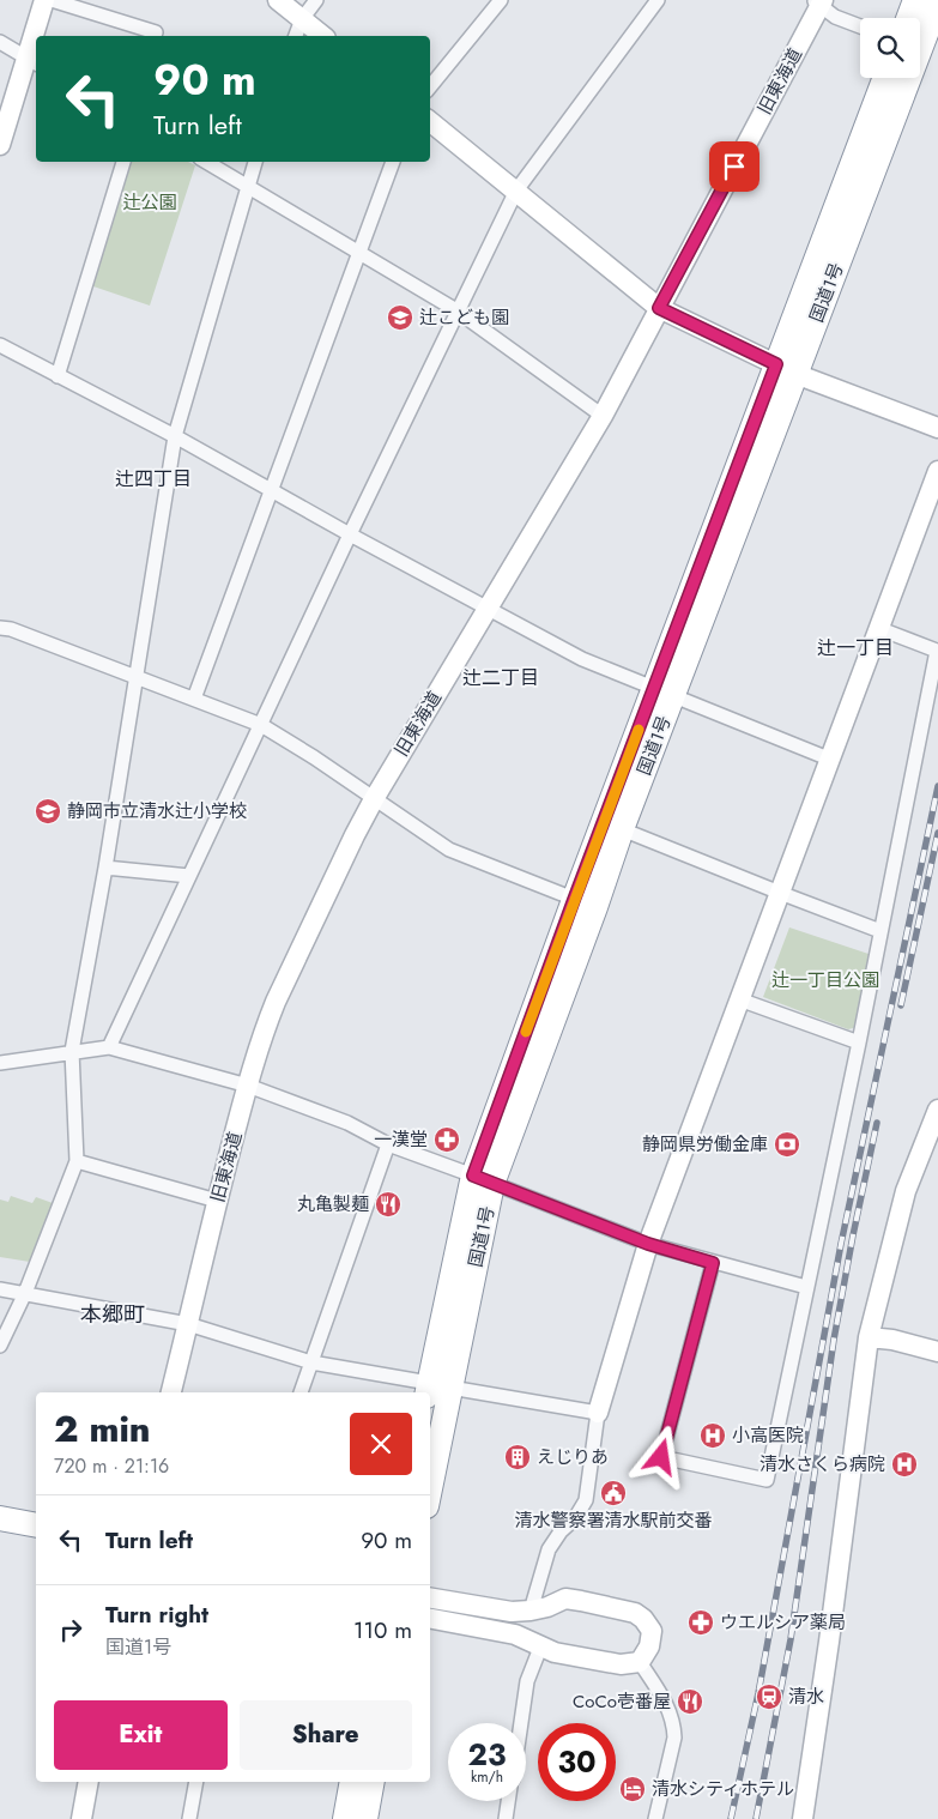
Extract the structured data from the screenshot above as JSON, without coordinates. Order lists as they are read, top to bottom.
{
  "streets": {
    "highway": ["国道1号"],
    "street": ["旧東海道"]
  },
  "districts": [
    "辻四丁目",
    "辻一丁目",
    "辻二丁目",
    "本郷町"
  ],
  "parks": ["辻公園", "辻一丁目公園"],
  "places": {
    "school or university": ["辻こども園", "静岡市立清水辻小学校"],
    "pharmacy": ["一漢堂", "ウエルシア薬局"],
    "bank": ["静岡県労働金庫"],
    "restaurant": ["丸亀製麺", "CoCo壱番屋"],
    "hospital": ["小高医院", "清水さくら病院"],
    "building": ["えじりあ"],
    "public building": ["清水警察署清水駅前交番"],
    "station": ["清水"],
    "hotel": ["清水シティホテル"]
  },
  "page": {
    "turn": ["90 m", "Turn left"],
    "heading": ["2 min", "720 m · 21:16"],
    "list": [
      {
        "name": "Turn left",
        "value": "90 m"
      },
      {
        "name": "Turn right",
        "note": "国道1号",
        "value": "110 m"
      }
    ],
    "buttons": ["Exit", "Share"],
    "speed": "23 km/h",
    "limit": "30"
  }
}
